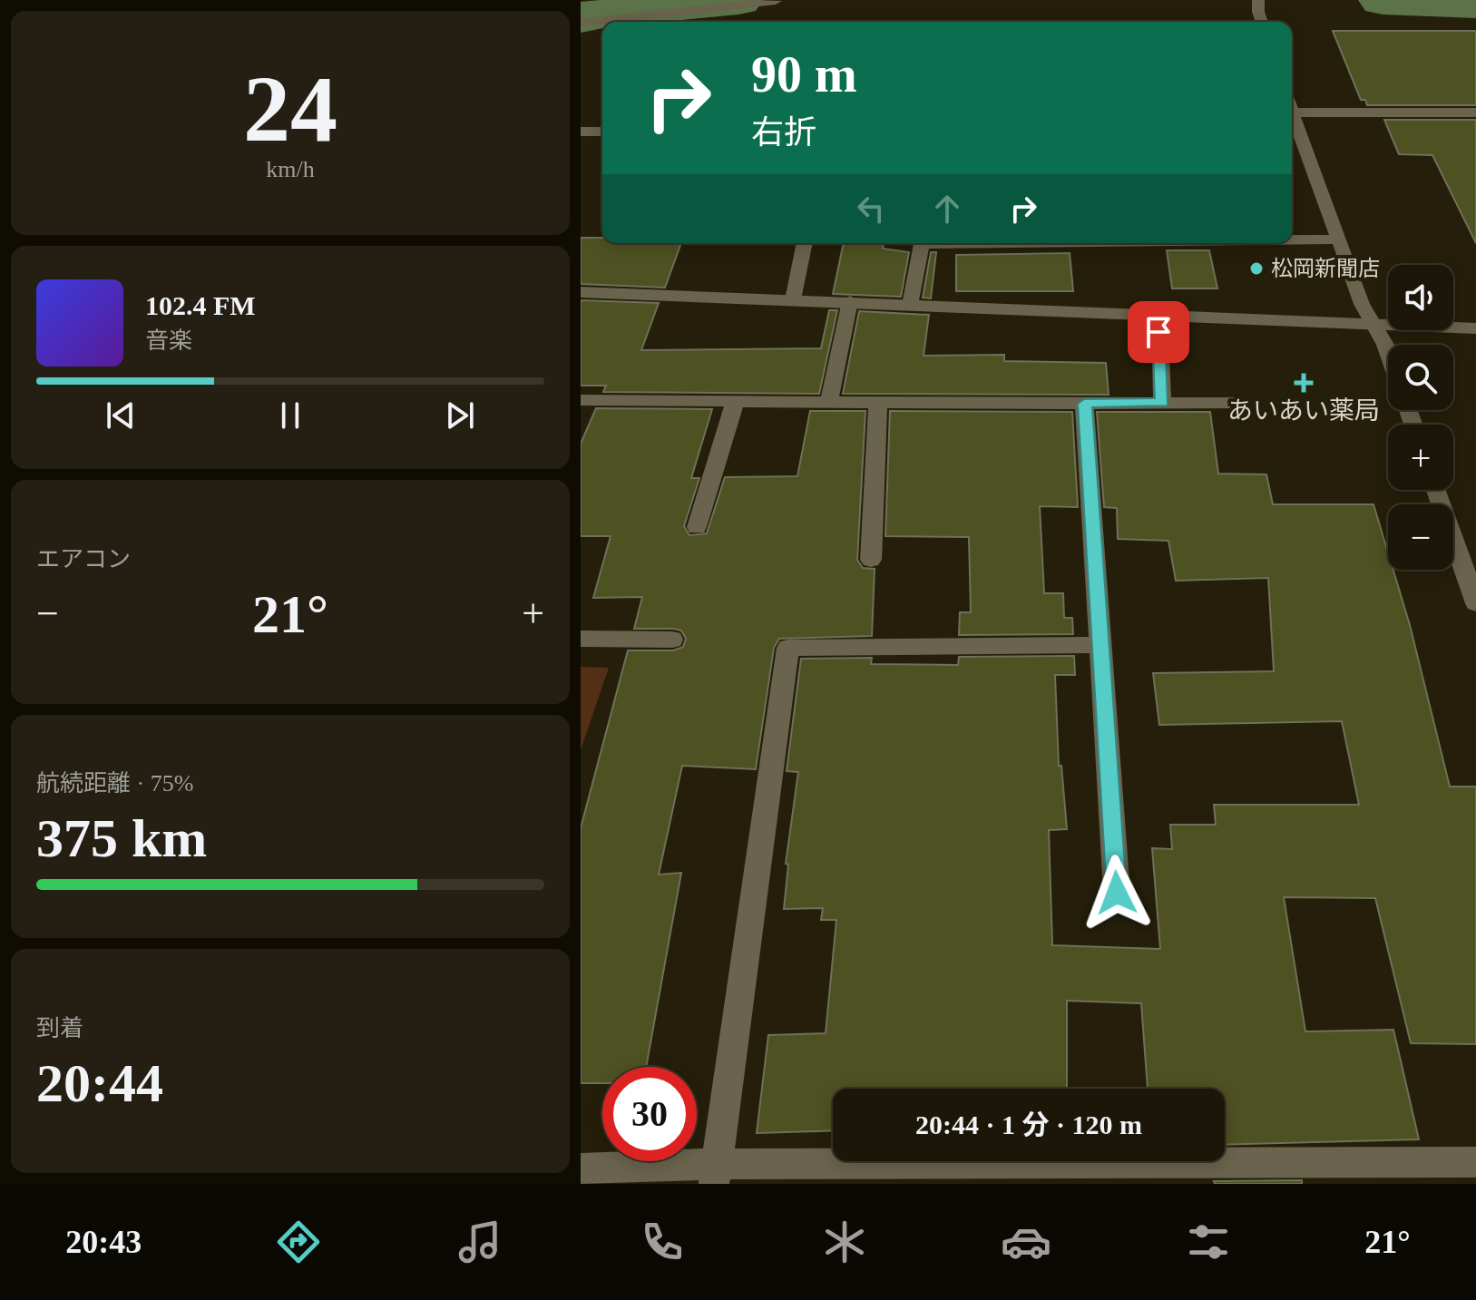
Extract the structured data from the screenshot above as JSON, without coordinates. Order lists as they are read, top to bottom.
{
  "places": {
    "other": ["松岡新聞店"],
    "health": ["あいあい薬局"]
  },
  "page": {
    "tile": [
      ["24", "km/h"],
      "エアコン",
      ["航続距離 · 75%", "375 km"],
      ["到着", "20:44"]
    ],
    "turn": ["90 m", "右折"],
    "map_buttons": ["+", "−"],
    "song": ["102.4 FM", "音楽"],
    "heat": ["−", "21°", "+"],
    "limit": "30",
    "trip": "20:44 · 1 分 · 120 m",
    "tabs": ["20:43", "21°"]
  }
}
